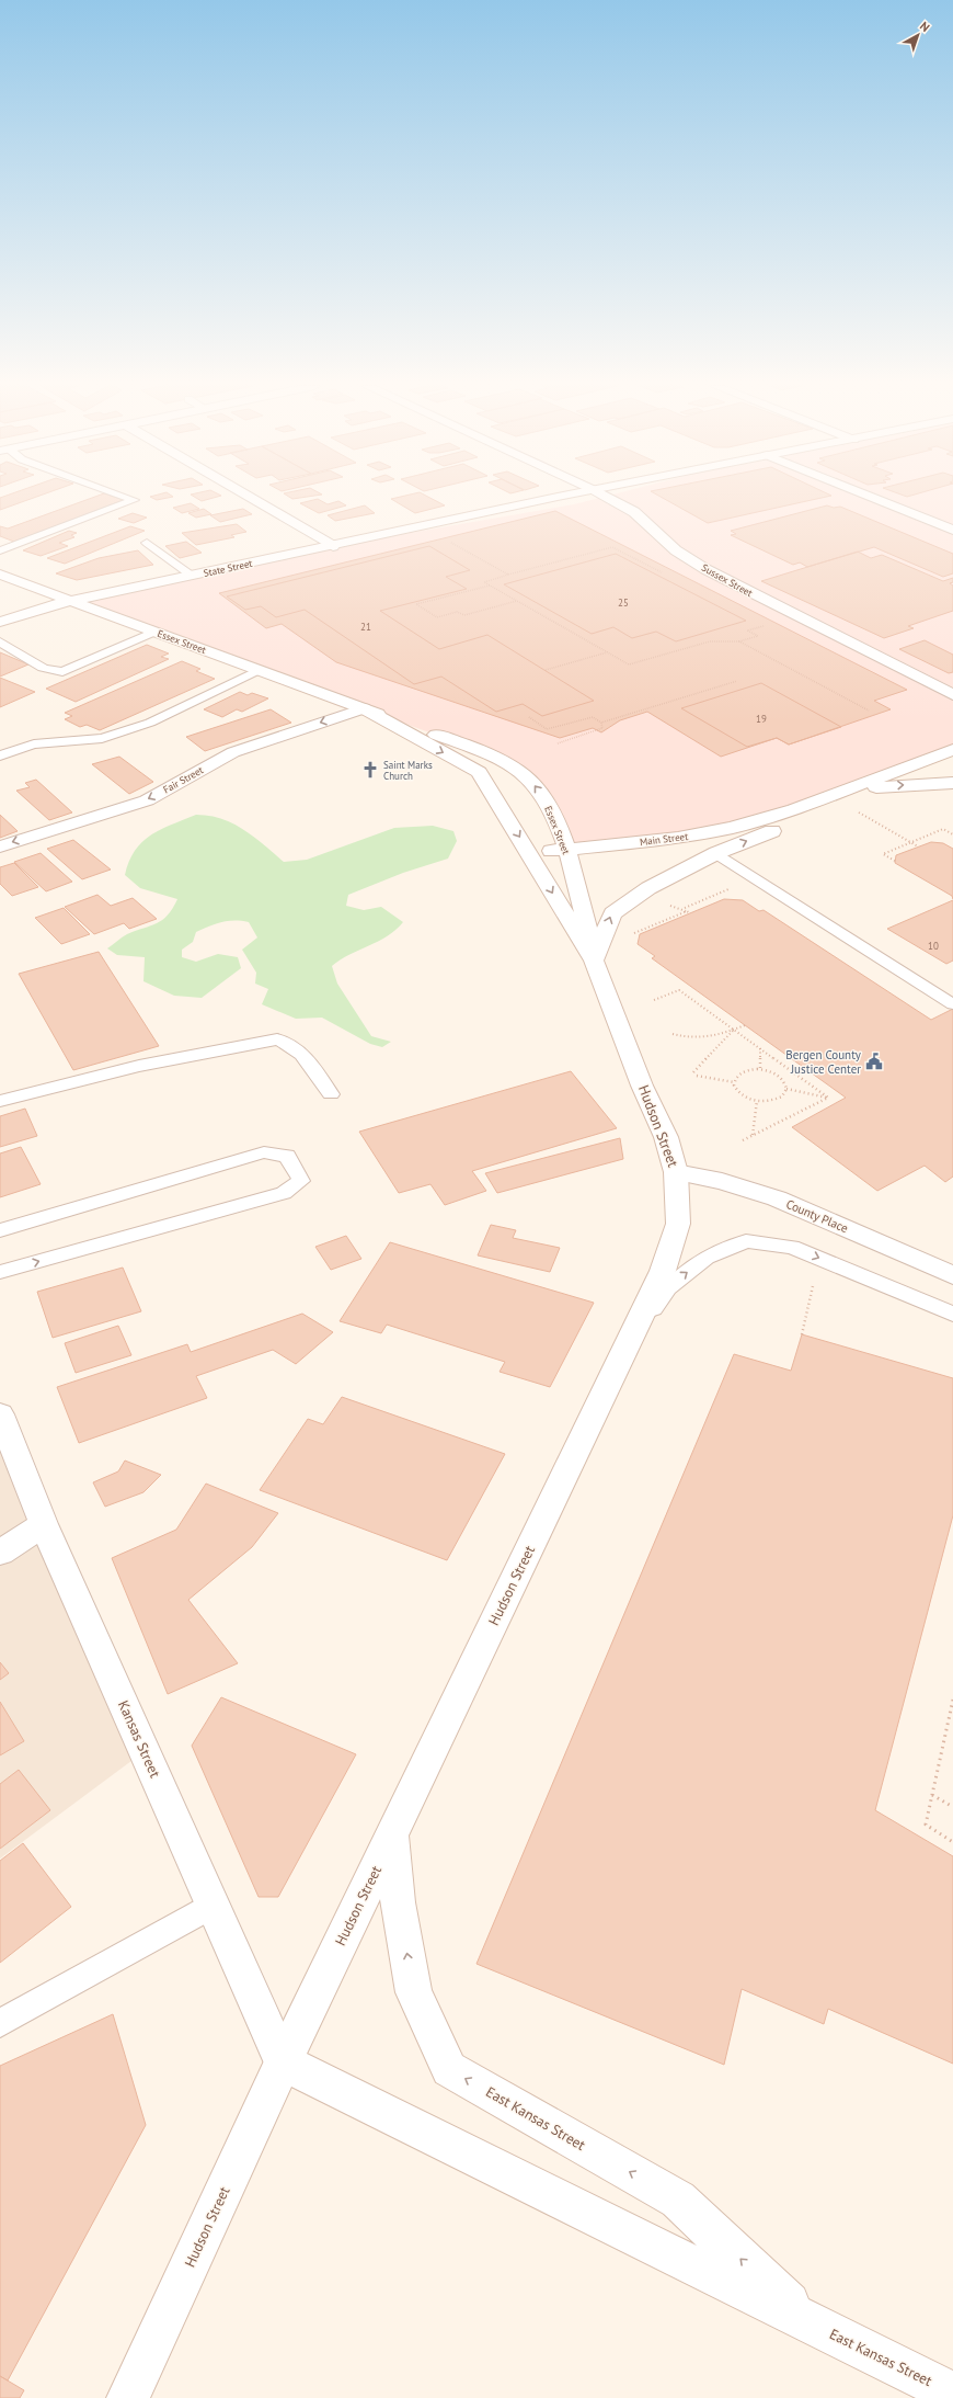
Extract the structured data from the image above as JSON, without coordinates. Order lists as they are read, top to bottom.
{
  "streets": {
    "street": [
      "State Street",
      "Sussex Street",
      "Essex Street",
      "Fair Street",
      "Main Street",
      "Hudson Street",
      "County Place",
      "Kansas Street",
      "East Kansas Street"
    ]
  },
  "crossings": [
    ["State Street", "Essex Street"],
    ["Essex Street", "Fair Street"],
    ["Essex Street", "Main Street"],
    ["Essex Street", "Hudson Street"],
    ["Main Street", "Hudson Street"],
    ["Hudson Street", "County Place"],
    ["Hudson Street", "Kansas Street"],
    ["Hudson Street", "East Kansas Street"],
    ["Kansas Street", "East Kansas Street"]
  ],
  "one_way": ["Main Street"],
  "places": {
    "church": ["Saint Marks Church"],
    "public building": ["Bergen County Justice Center"]
  },
  "house_numbers": [
    "25",
    "21",
    "19",
    "10"
  ],
  "north": "top right"
}
